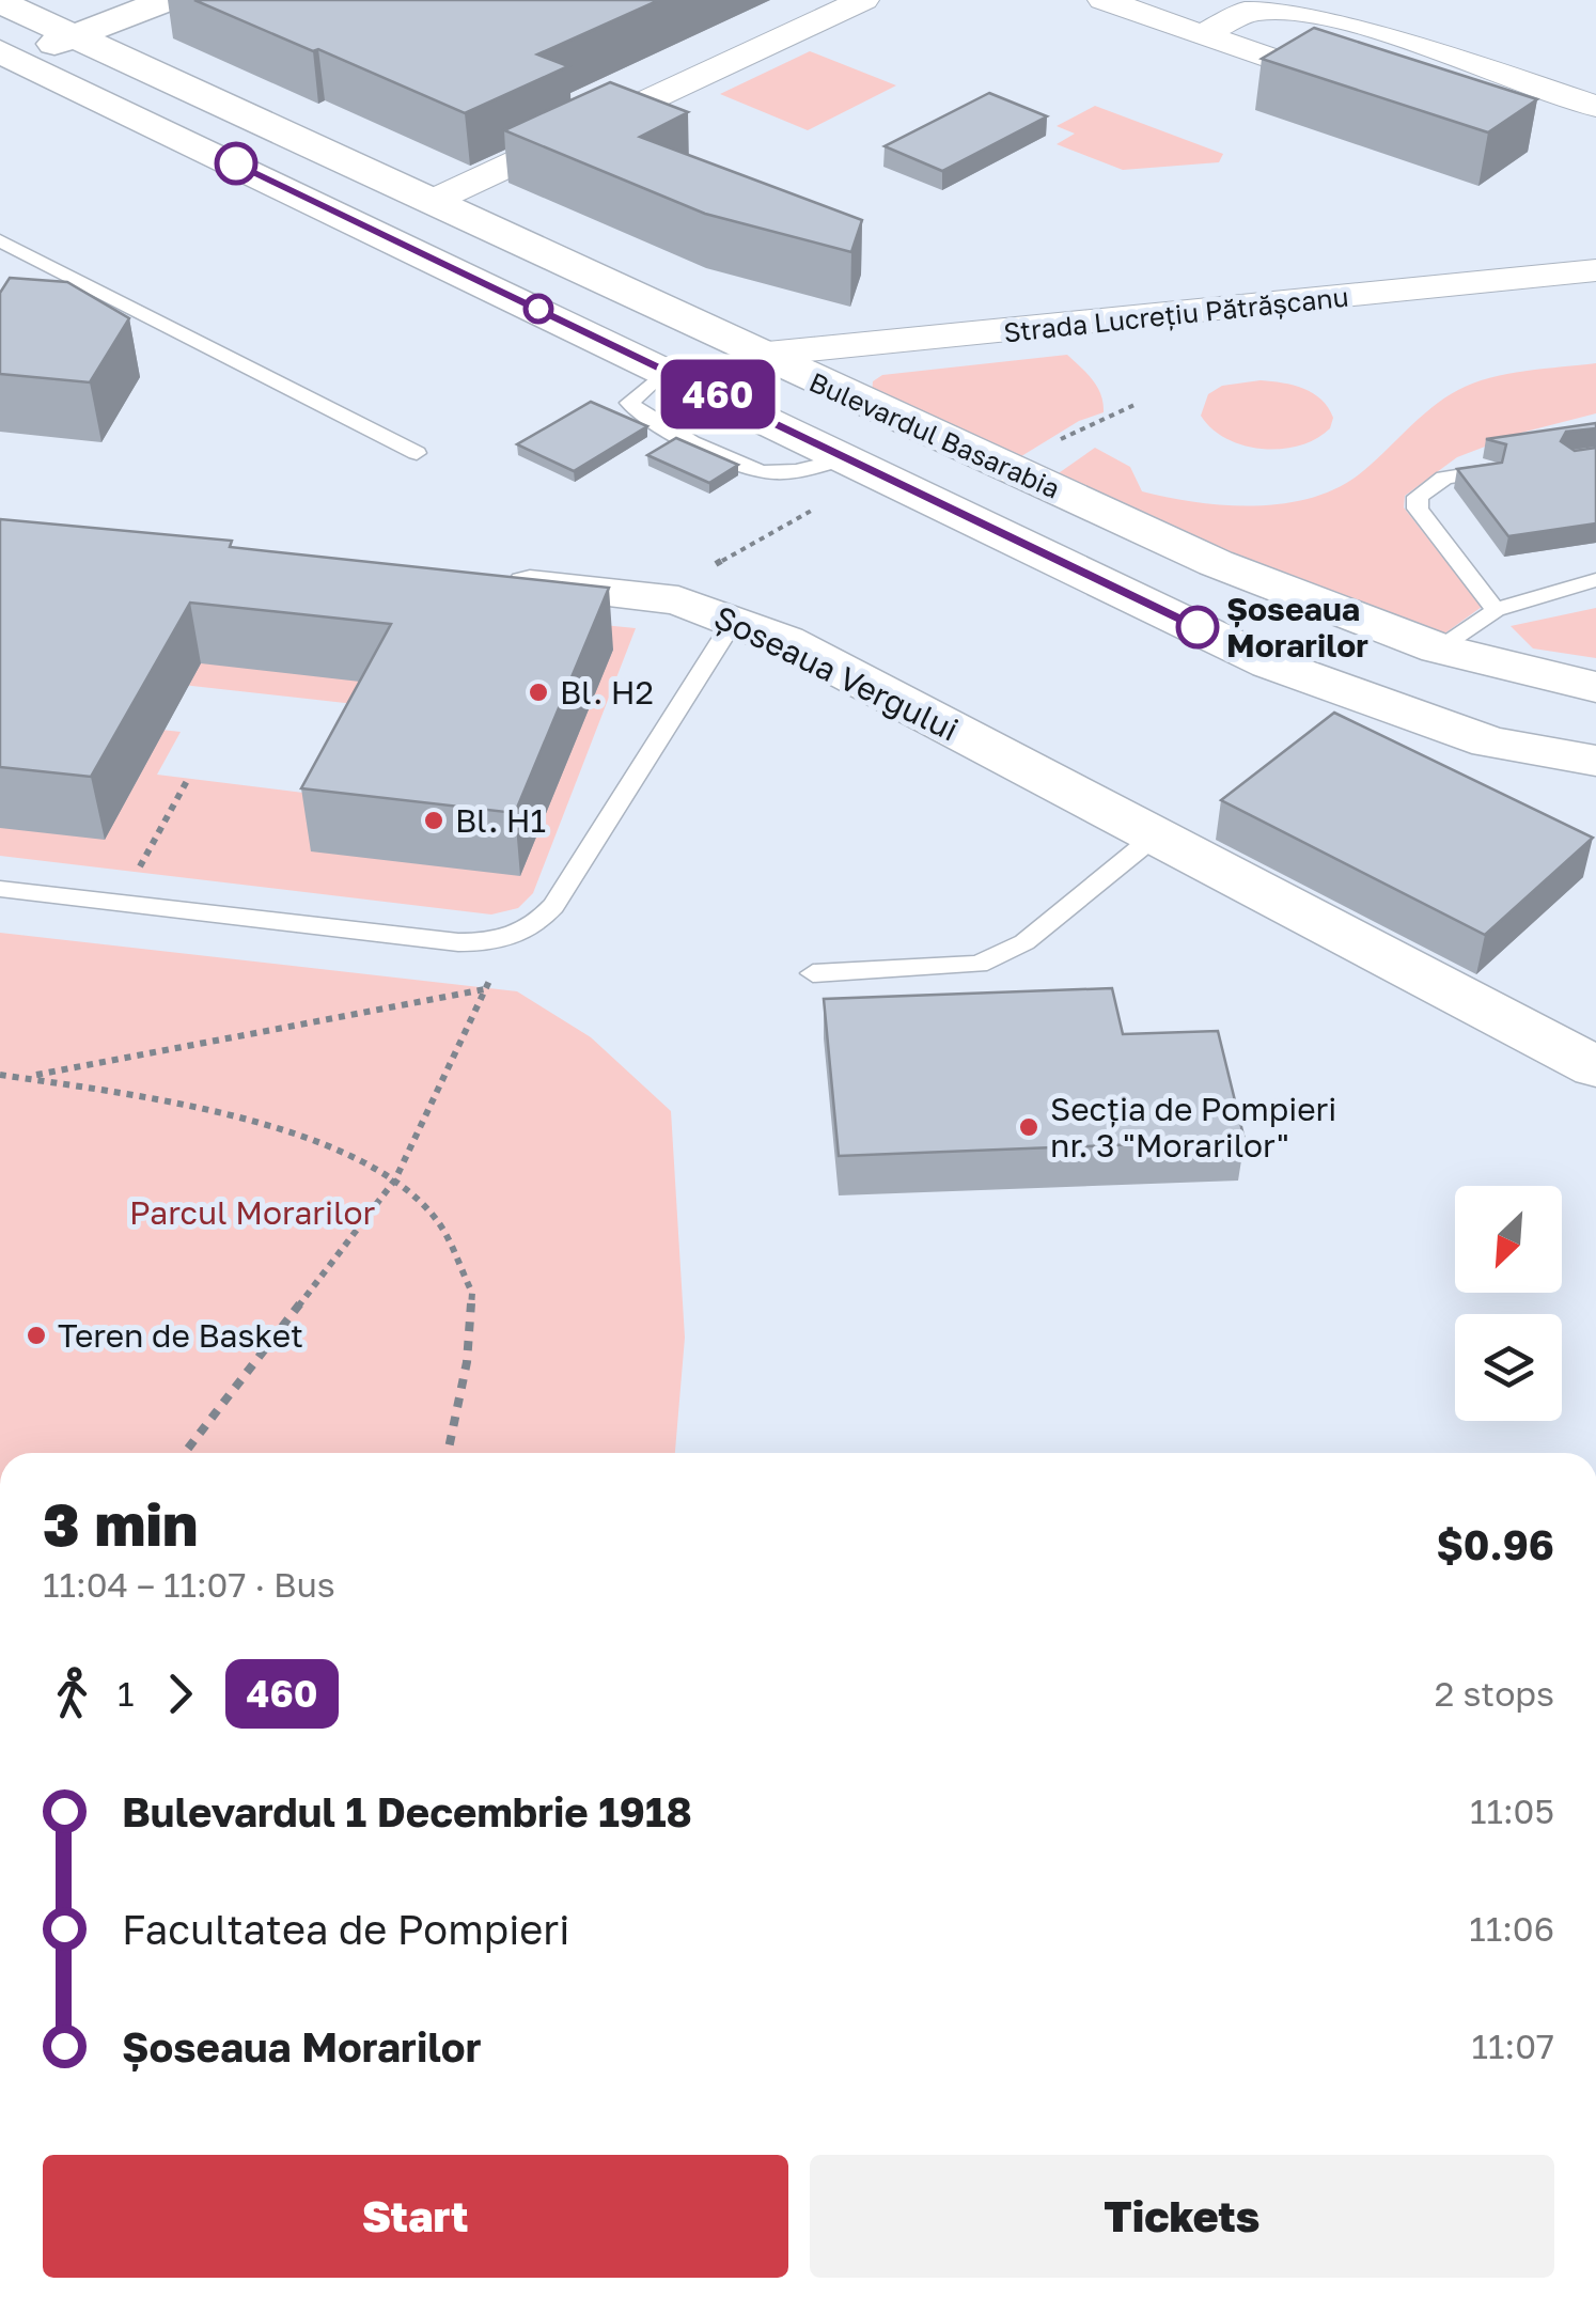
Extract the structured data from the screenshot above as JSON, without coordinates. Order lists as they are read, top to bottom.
{
  "streets": {
    "main road": ["Bulevardul Basarabia", "Șoseaua Vergului"],
    "street": ["Strada Lucrețiu Pătrășcanu"]
  },
  "crossings": [
    ["Strada Lucrețiu Pătrășcanu", "Bulevardul Basarabia"]
  ],
  "parks": ["Parcul Morarilor"],
  "places": [
    "Șoseaua Morarilor",
    "Bl. H2",
    "Bl. H1",
    "Secția de Pompieri nr. 3 \"Morarilor\"",
    "Teren de Basket"
  ],
  "lines": ["bus line 460"],
  "north": "bottom left",
  "page": {
    "on_map": "460",
    "heading": ["3 min", "11:04 – 11:07 · Bus", "$0.96"],
    "legs": ["1", "460", "2 stops"],
    "list": [
      {
        "name": "Bulevardul 1 Decembrie 1918",
        "value": "11:05"
      },
      {
        "name": "Facultatea de Pompieri",
        "value": "11:06"
      },
      {
        "name": "Șoseaua Morarilor",
        "value": "11:07"
      }
    ],
    "buttons": ["Start", "Tickets"]
  }
}
